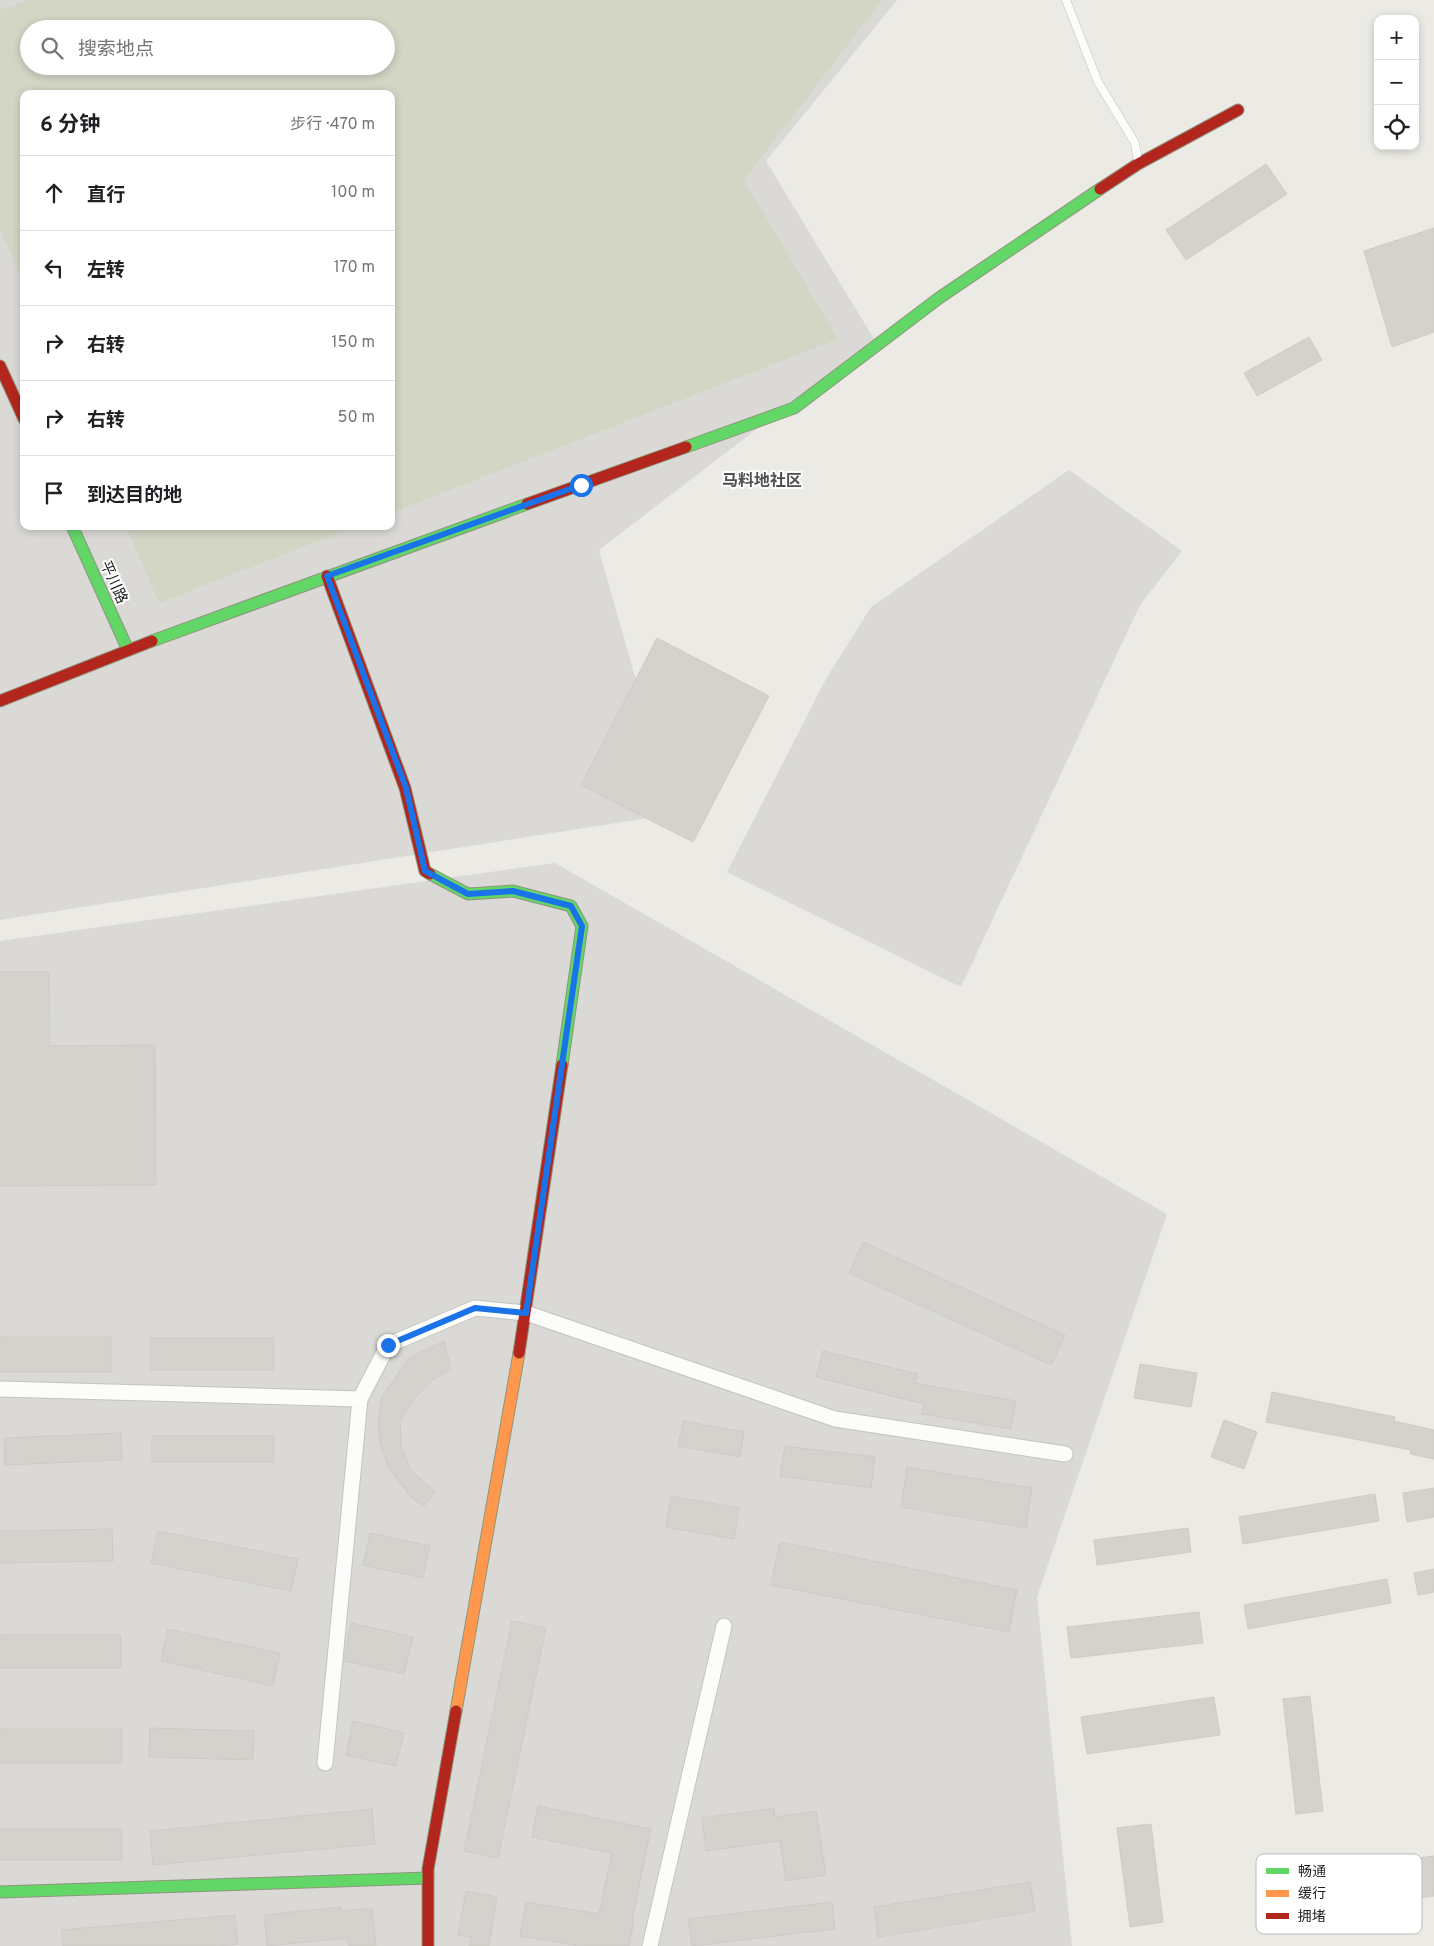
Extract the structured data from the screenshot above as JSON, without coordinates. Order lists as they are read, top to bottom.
{
  "streets": {
    "street": ["平川路"]
  },
  "districts": ["马料地社区"],
  "legend": ["畅通", "缓行", "拥堵"],
  "page": {
    "map_buttons": ["+", "−"],
    "search": "搜索地点",
    "heading": ["6 分钟", "步行 · 470 m"],
    "list": [
      ["直行", "100 m"],
      ["左转", "170 m"],
      ["右转", "150 m"],
      ["右转", "50 m"],
      "到达目的地"
    ]
  }
}
